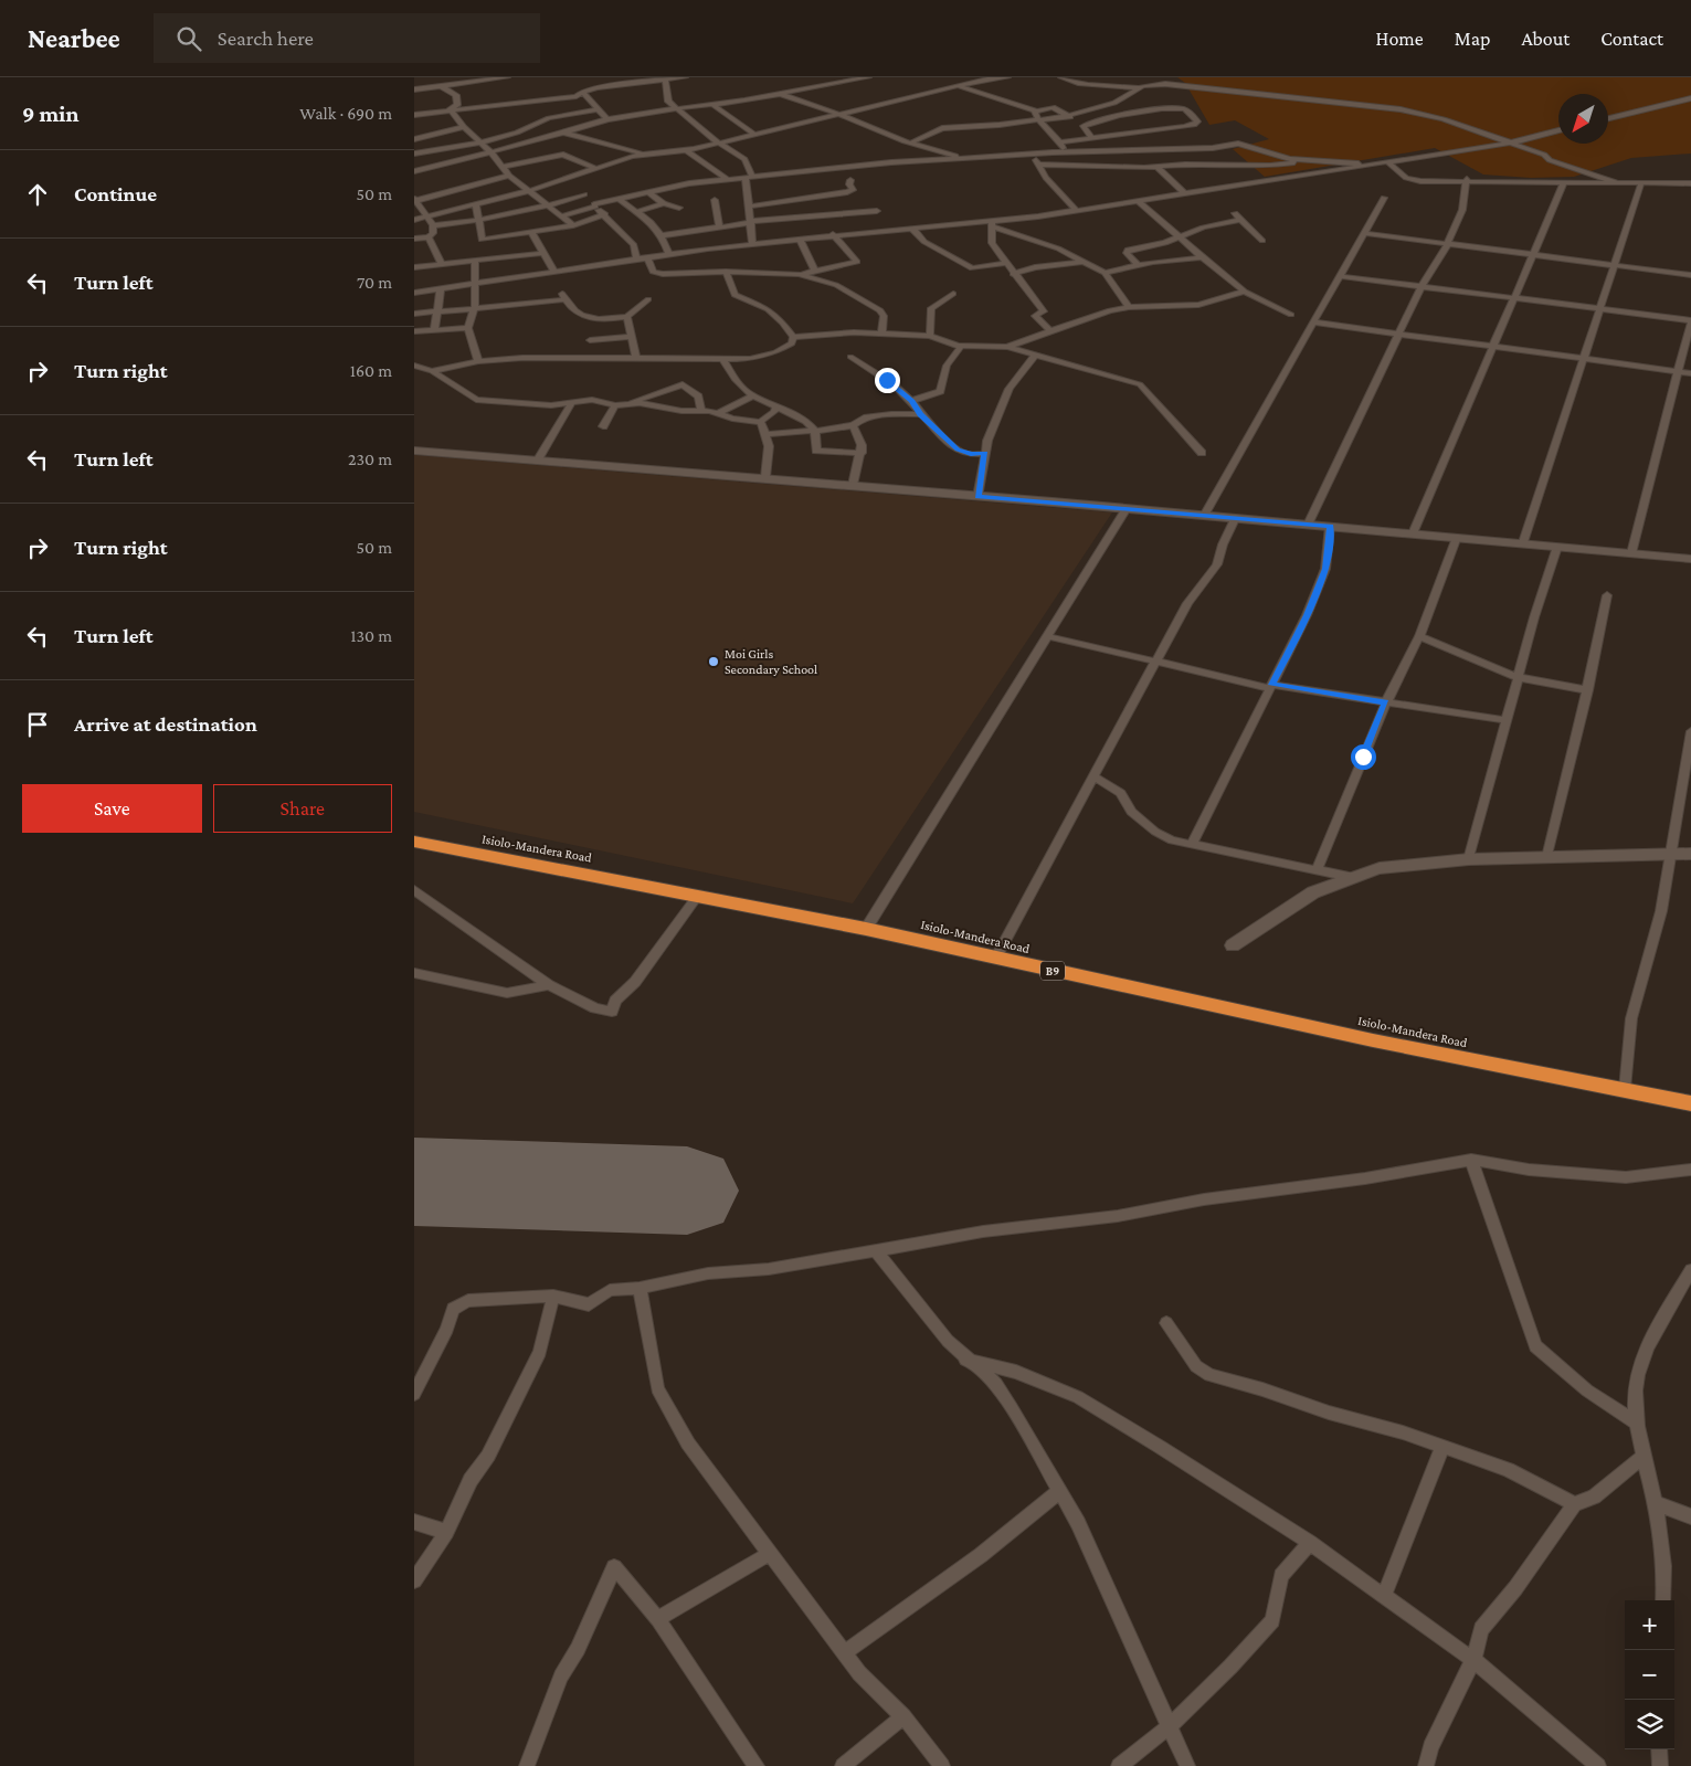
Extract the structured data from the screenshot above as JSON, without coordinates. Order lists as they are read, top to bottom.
{
  "streets": {
    "highway": ["Isiolo-Mandera Road", "B9"]
  },
  "places": ["Moi Girls Secondary School"],
  "north": "bottom left",
  "page": {
    "header": "Nearbee",
    "search": "Search here",
    "nav": [
      "Home",
      "Map",
      "About",
      "Contact"
    ],
    "heading": ["9 min", "Walk · 690 m"],
    "list": [
      ["Continue", "50 m"],
      ["Turn left", "70 m"],
      ["Turn right", "160 m"],
      ["Turn left", "230 m"],
      ["Turn right", "50 m"],
      ["Turn left", "130 m"],
      "Arrive at destination"
    ],
    "buttons": ["Save", "Share"],
    "map_buttons": ["+", "−"]
  }
}
